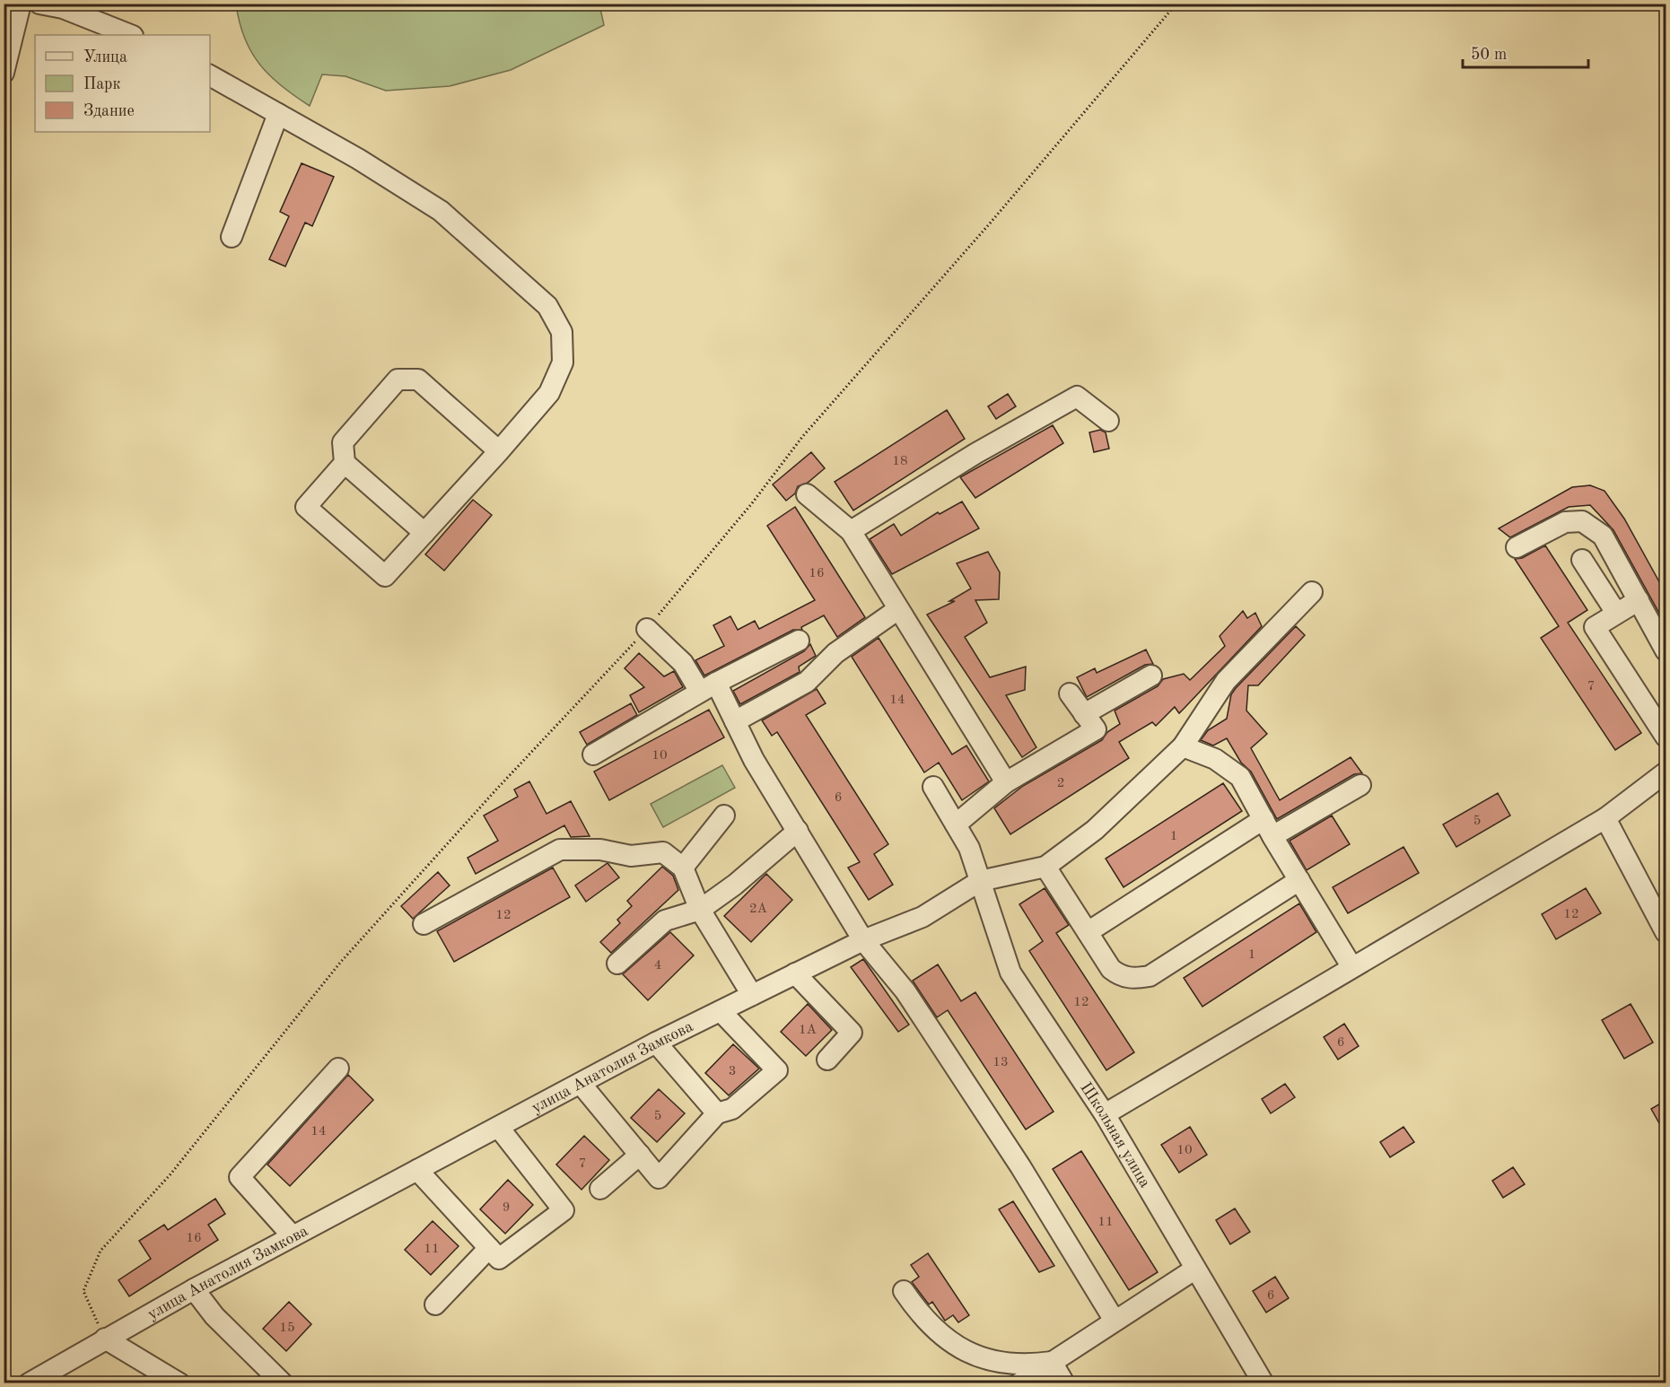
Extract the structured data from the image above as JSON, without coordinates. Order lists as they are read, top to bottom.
{
  "streets": {
    "street": ["улица Анатолия Замкова", "Школьная улица"]
  },
  "crossings": [
    ["улица Анатолия Замкова", "Школьная улица"]
  ],
  "house_numbers": [
    "18",
    "16",
    "7",
    "14",
    "10",
    "2",
    "6",
    "5",
    "1",
    "2А",
    "12",
    "12",
    "1",
    "4",
    "12",
    "1А",
    "6",
    "13",
    "3",
    "5",
    "14",
    "10",
    "7",
    "9",
    "11",
    "16",
    "11",
    "6",
    "15"
  ],
  "legend": ["Улица", "Парк", "Здание"],
  "scale_bar": "50 m"
}
